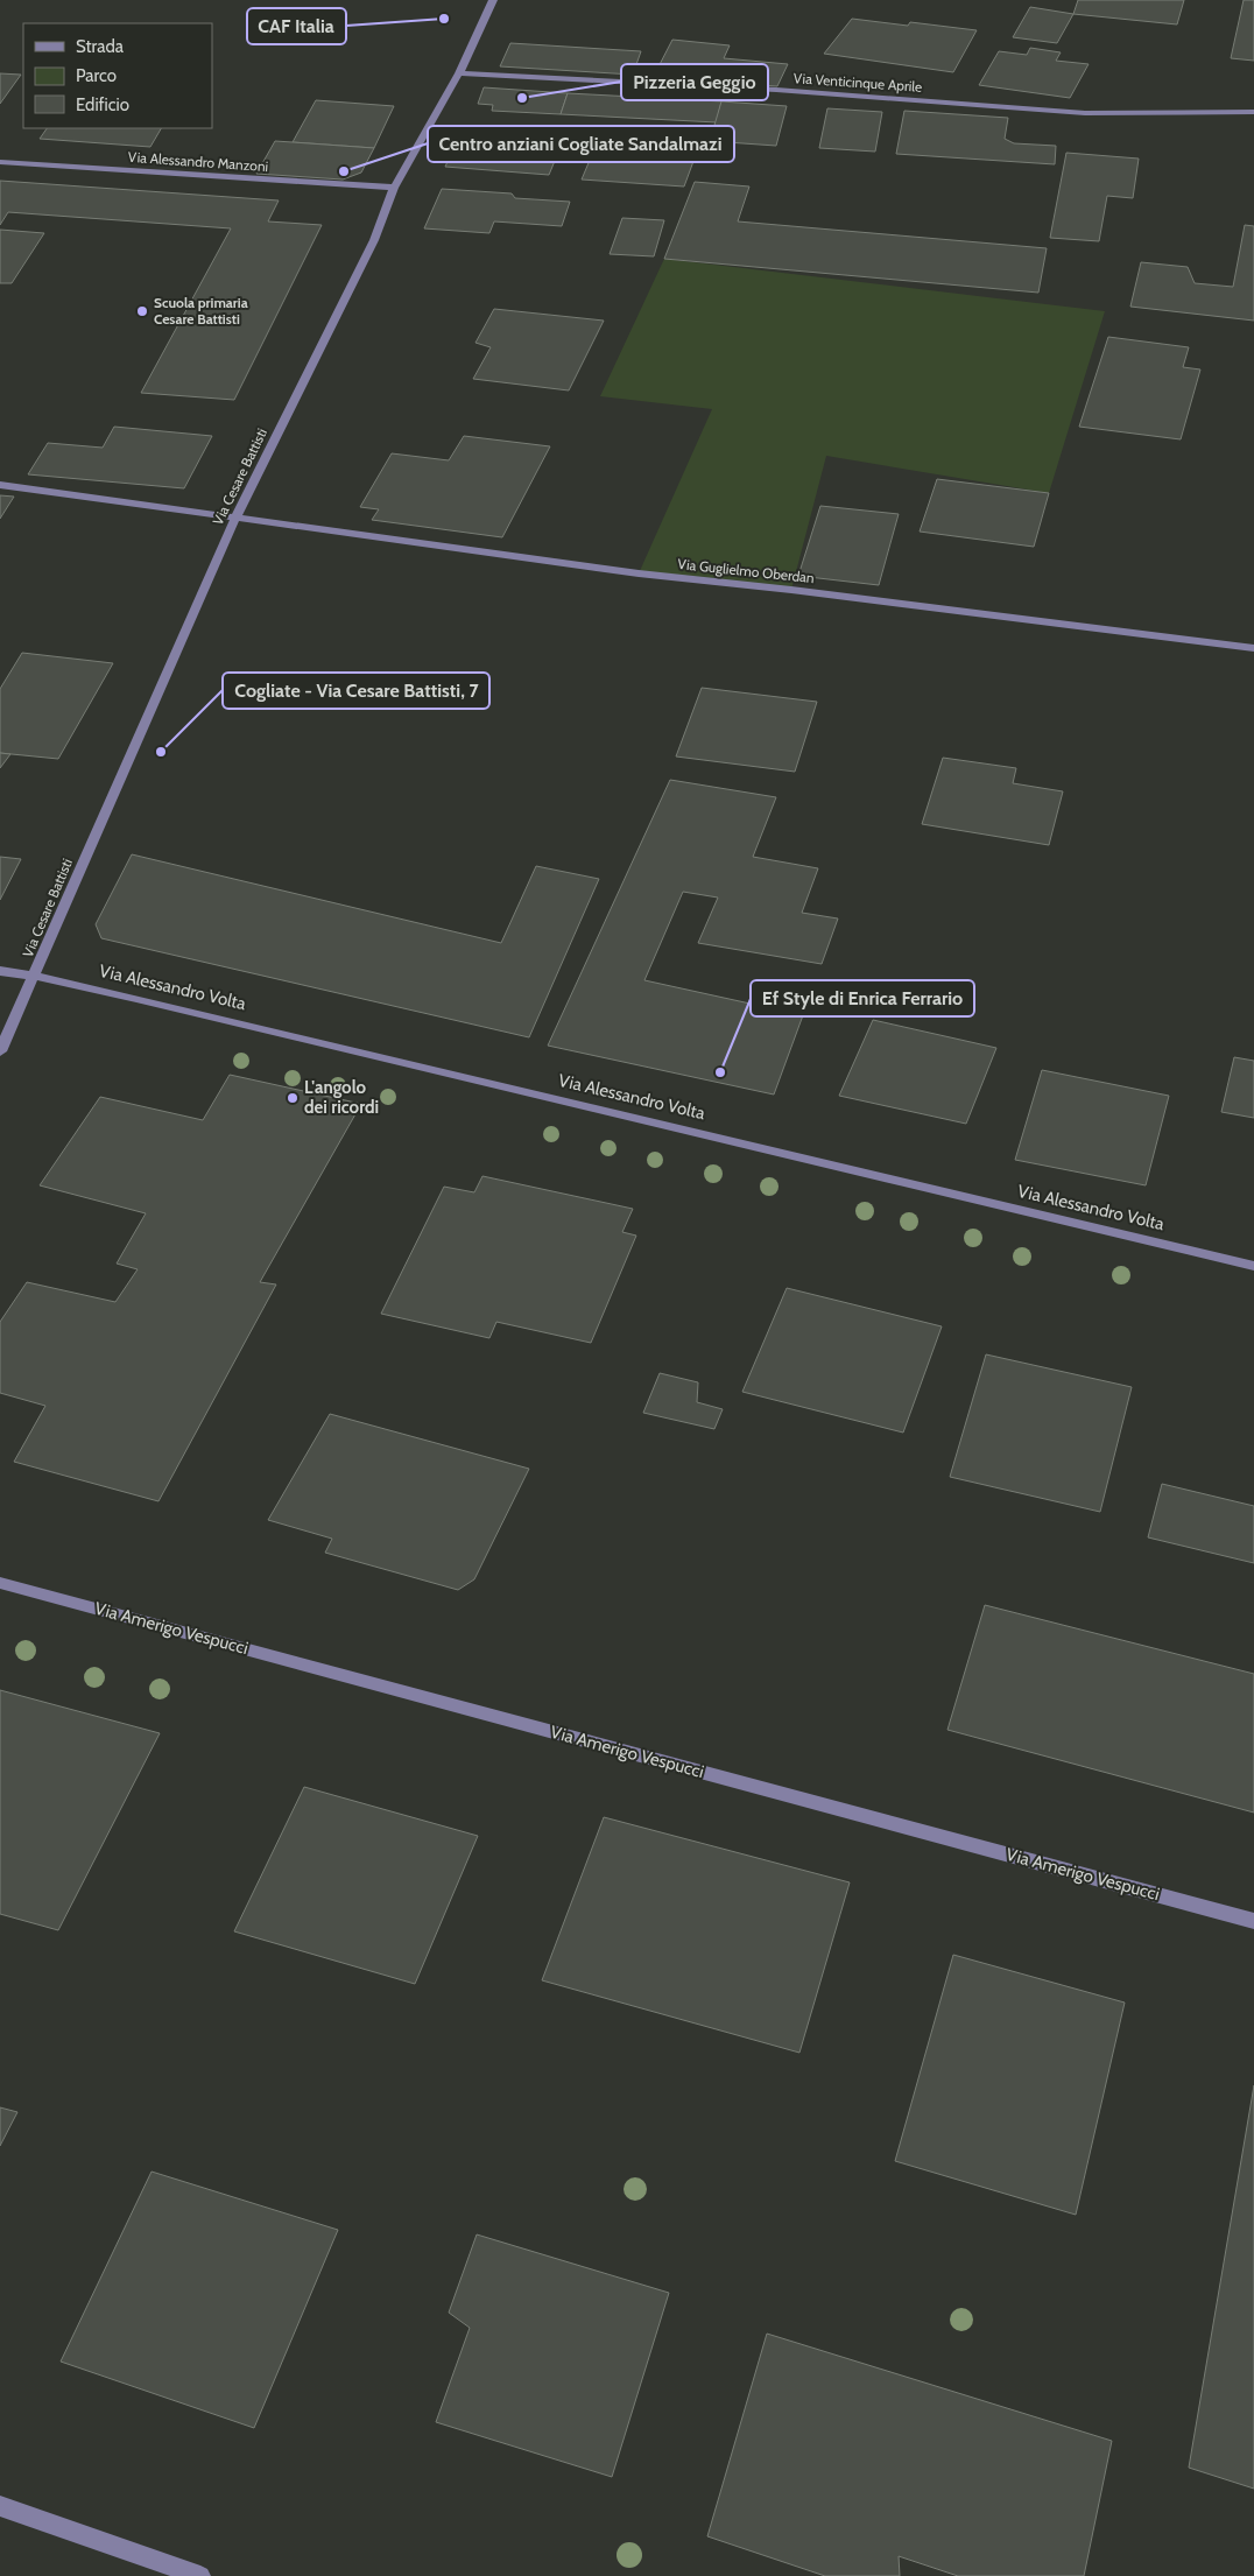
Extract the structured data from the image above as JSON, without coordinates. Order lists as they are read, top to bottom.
{
  "streets": {
    "street": [
      "Via Venticinque Aprile",
      "Via Alessandro Manzoni",
      "Via Cesare Battisti",
      "Via Guglielmo Oberdan",
      "Via Alessandro Volta",
      "Via Amerigo Vespucci"
    ]
  },
  "crossings": [
    ["Via Venticinque Aprile", "Via Cesare Battisti"],
    ["Via Alessandro Manzoni", "Via Cesare Battisti"],
    ["Via Cesare Battisti", "Via Guglielmo Oberdan"],
    ["Via Cesare Battisti", "Via Alessandro Volta"]
  ],
  "places": [
    "CAF Italia",
    "Pizzeria Geggio",
    "Centro anziani Cogliate Sandalmazi",
    "Scuola primaria Cesare Battisti",
    "Cogliate - Via Cesare Battisti, 7",
    "Ef Style di Enrica Ferrario",
    "L'angolo dei ricordi"
  ],
  "legend": ["Strada", "Parco", "Edificio"]
}
